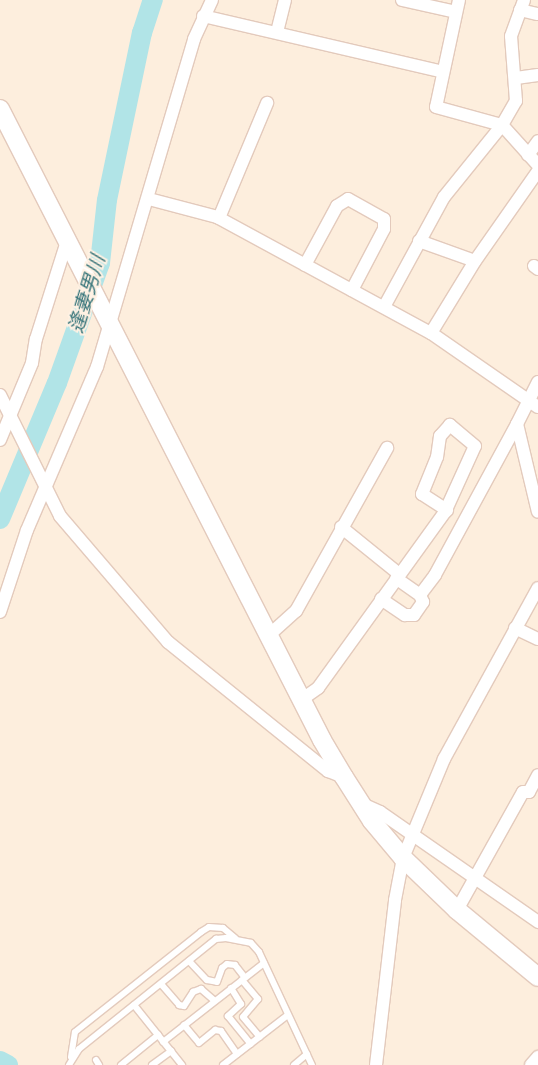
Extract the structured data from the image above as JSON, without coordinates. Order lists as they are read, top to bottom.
{
  "water": ["逢妻男川"]
}
